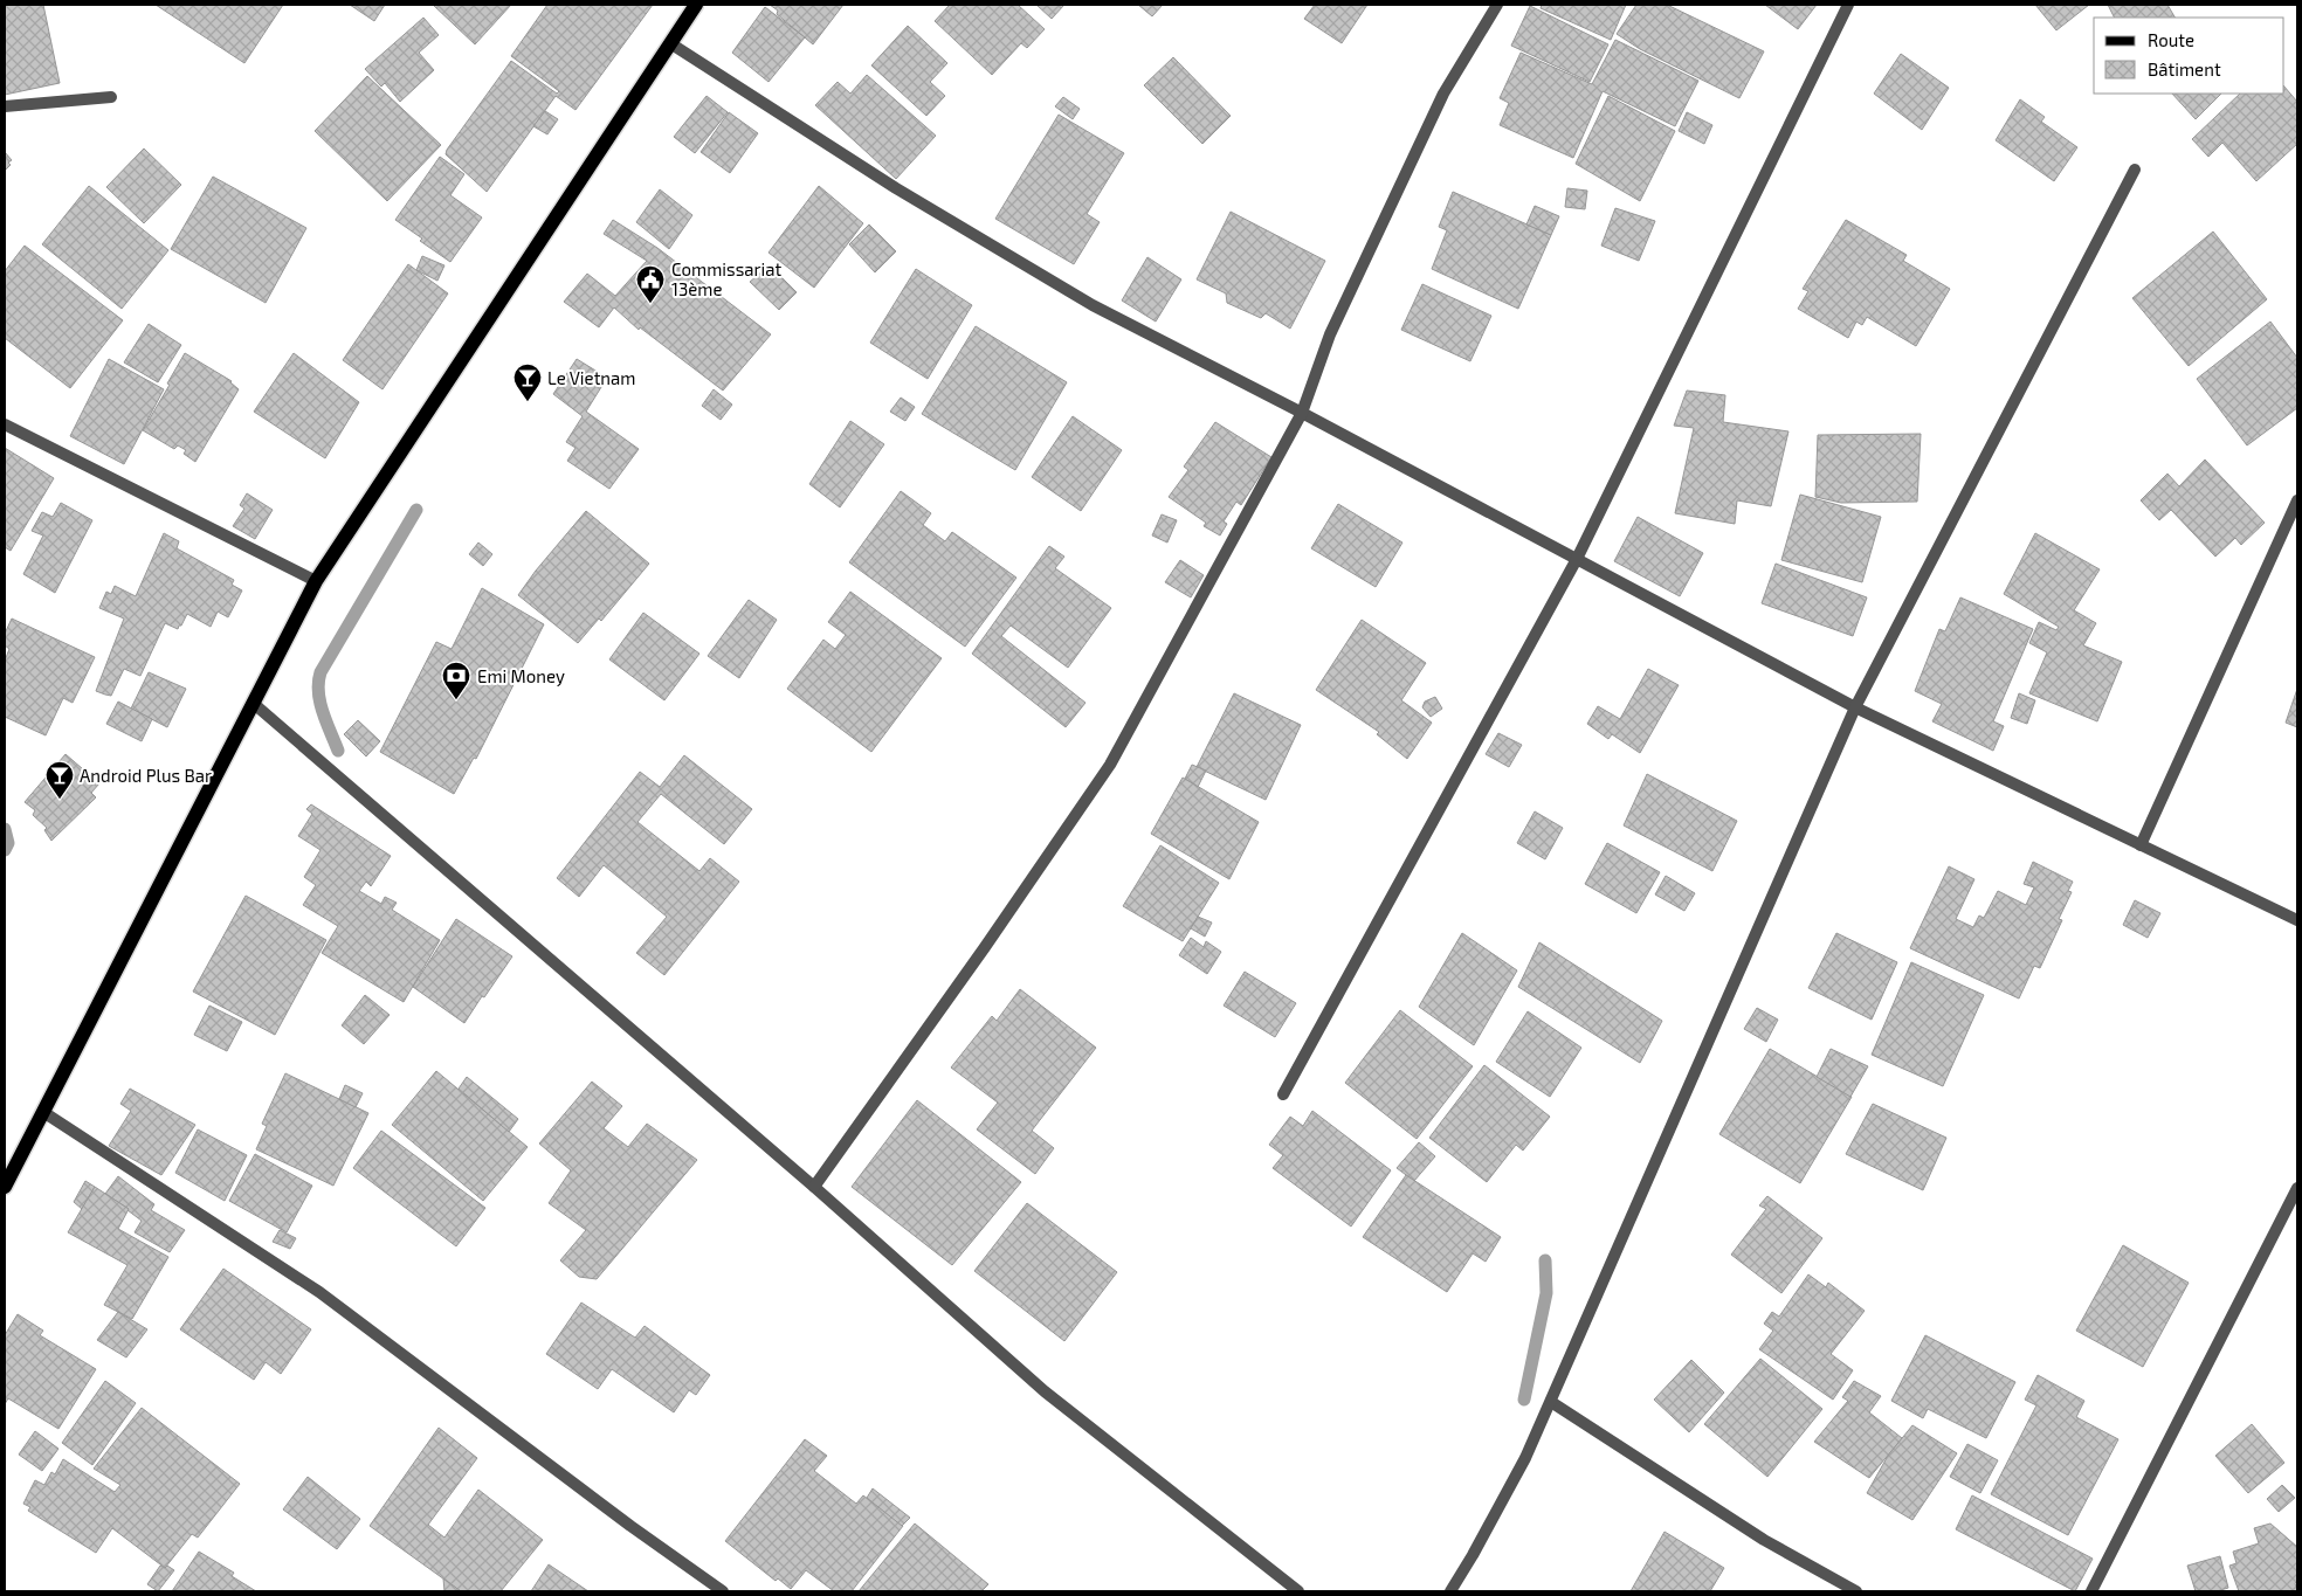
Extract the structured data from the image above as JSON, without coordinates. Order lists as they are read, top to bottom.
{
  "places": {
    "public building": ["Commissariat 13ème"],
    "bar": ["Le Vietnam", "Android Plus Bar"],
    "bank": ["Emi Money"]
  },
  "legend": ["Route", "Bâtiment"]
}
